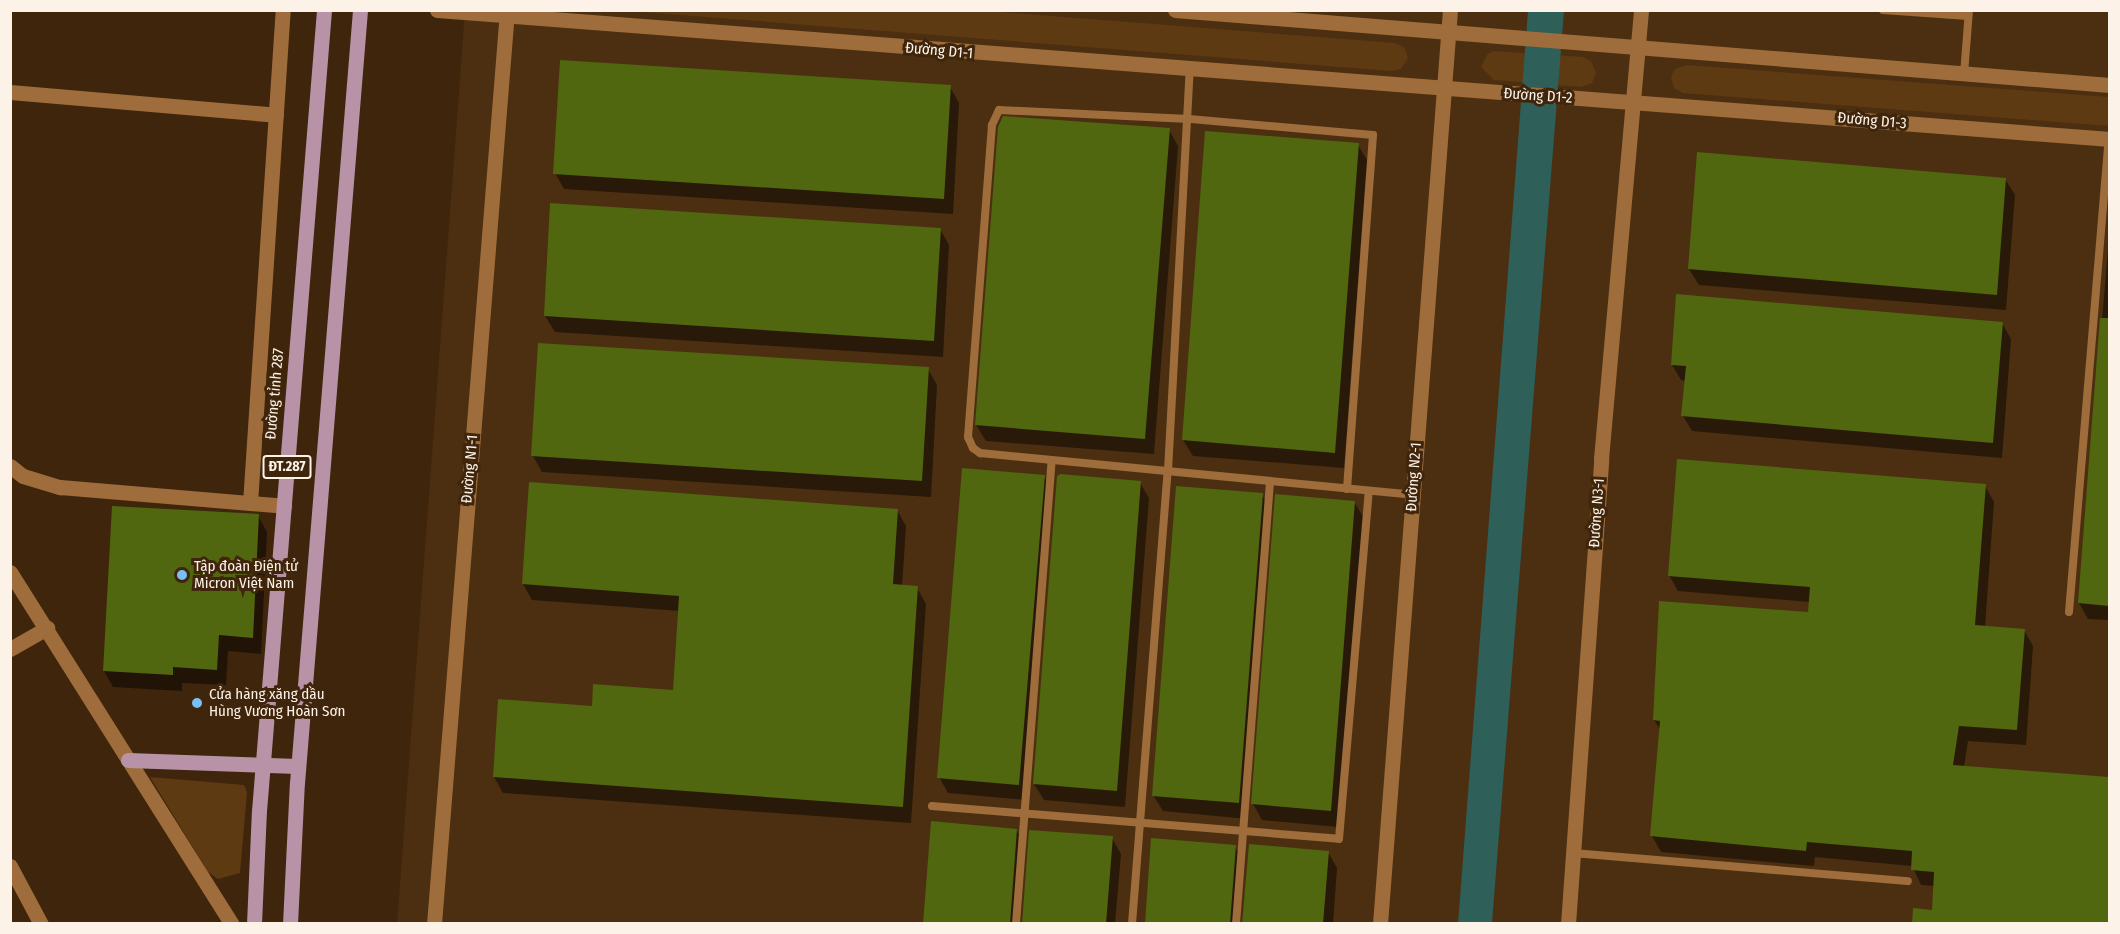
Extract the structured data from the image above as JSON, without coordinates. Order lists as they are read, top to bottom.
{
  "streets": {
    "main road": ["Đường tỉnh 287", "ĐT.287"],
    "street": [
      "Đường D1-1",
      "Đường D1-2",
      "Đường D1-3",
      "Đường N1-1",
      "Đường N2-1",
      "Đường N3-1"
    ]
  },
  "crossings": [
    ["Đường D1-1", "Đường D1-2"],
    ["Đường D1-1", "Đường N1-1"],
    ["Đường D1-1", "Đường N2-1"],
    ["Đường D1-2", "Đường D1-3"],
    ["Đường D1-2", "Đường N2-1"],
    ["Đường D1-2", "Đường N3-1"],
    ["Đường D1-3", "Đường N3-1"]
  ],
  "places": ["Tập đoàn Điện tử Micron Việt Nam", "Cửa hàng xăng dầu Hùng Vương Hoàn Sơn"]
}
